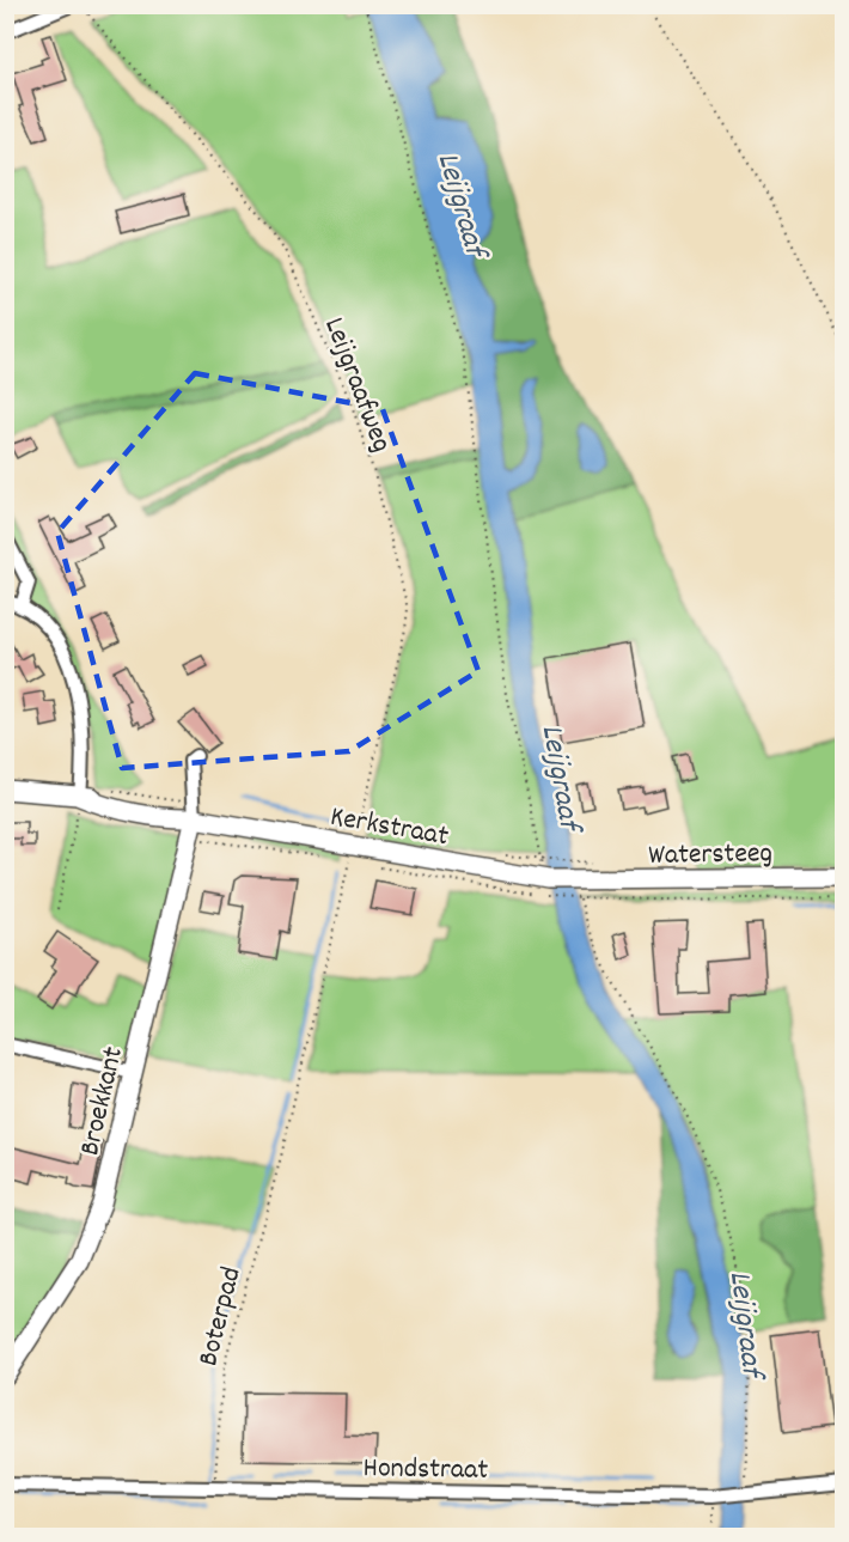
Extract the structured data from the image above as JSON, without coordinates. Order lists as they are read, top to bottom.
{
  "streets": {
    "street": [
      "Kerkstraat",
      "Watersteeg",
      "Broekkant",
      "Hondstraat"
    ],
    "path": ["Leijgraafweg", "Boterpad"]
  },
  "crossings": [
    ["Leijgraafweg", "Kerkstraat"],
    ["Leijgraafweg", "Boterpad"],
    ["Kerkstraat", "Watersteeg"],
    ["Kerkstraat", "Broekkant"],
    ["Boterpad", "Hondstraat"]
  ],
  "water": ["Leijgraaf"]
}
